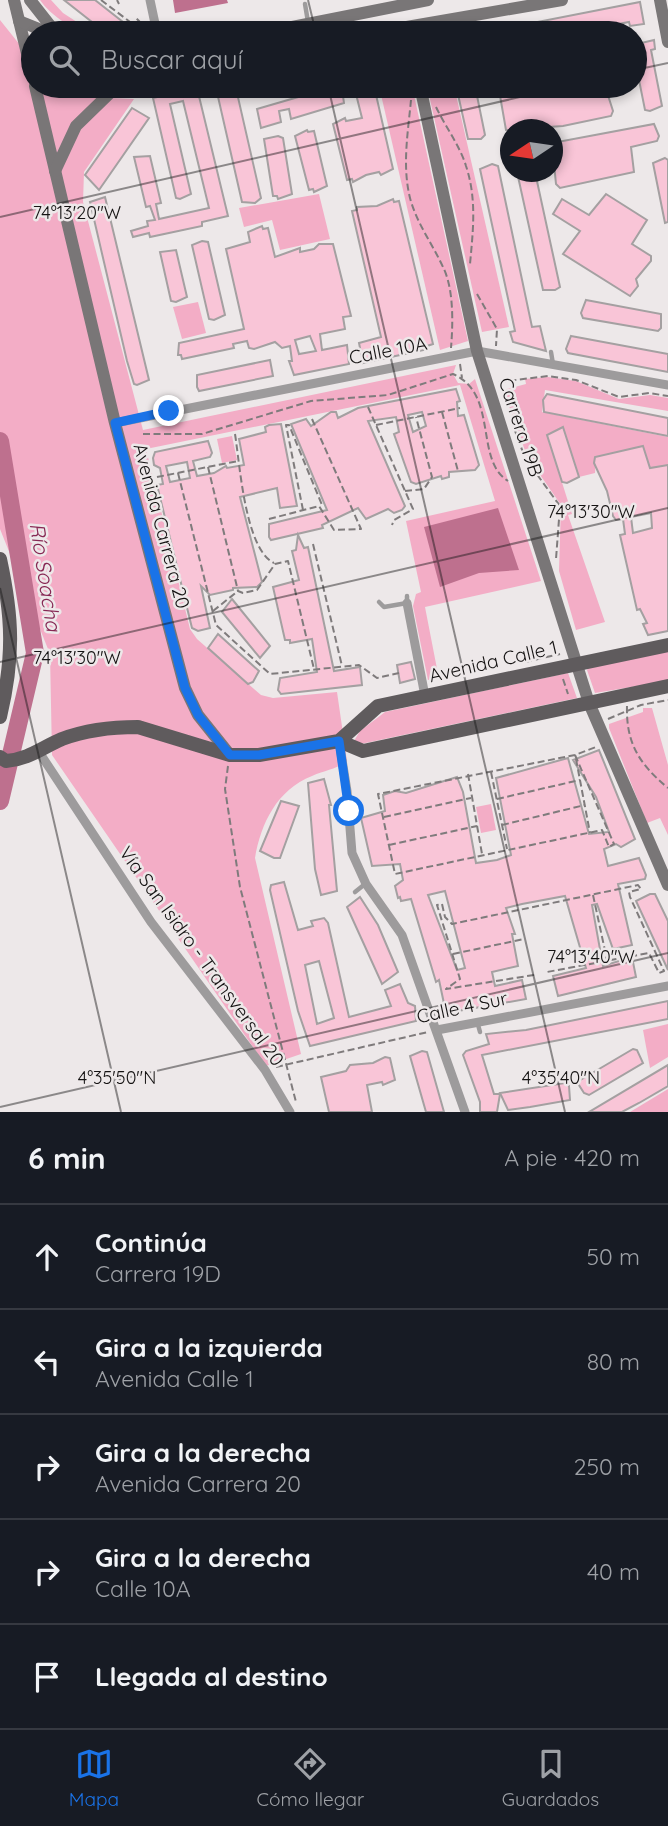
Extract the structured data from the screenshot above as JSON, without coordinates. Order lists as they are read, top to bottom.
{
  "streets": {
    "main road": ["Avenida Calle 1"],
    "street": [
      "Calle 10A",
      "Carrera 19B",
      "Avenida Carrera 20",
      "Vía San Isidro - Transversal 20",
      "Calle 4 Sur"
    ]
  },
  "crossings": [
    ["Calle 10A", "Carrera 19B"],
    ["Calle 10A", "Avenida Carrera 20"],
    ["Carrera 19B", "Avenida Calle 1"],
    ["Vía San Isidro - Transversal 20", "Calle 4 Sur"]
  ],
  "water": ["Río Soacha"],
  "north": "left",
  "page": {
    "search": "Buscar aquí",
    "heading": ["6 min", "A pie · 420 m"],
    "list": [
      ["Continúa", "Carrera 19D", "50 m"],
      ["Gira a la izquierda", "Avenida Calle 1", "80 m"],
      ["Gira a la derecha", "Avenida Carrera 20", "250 m"],
      ["Gira a la derecha", "Calle 10A", "40 m"],
      "Llegada al destino"
    ],
    "nav": ["Mapa", "Cómo llegar", "Guardados"]
  },
  "coordinates": [
    "74°13'20\"W",
    "74°13'30\"W",
    "74°13'40\"W",
    "4°35'50\"N",
    "4°35'40\"N"
  ]
}
